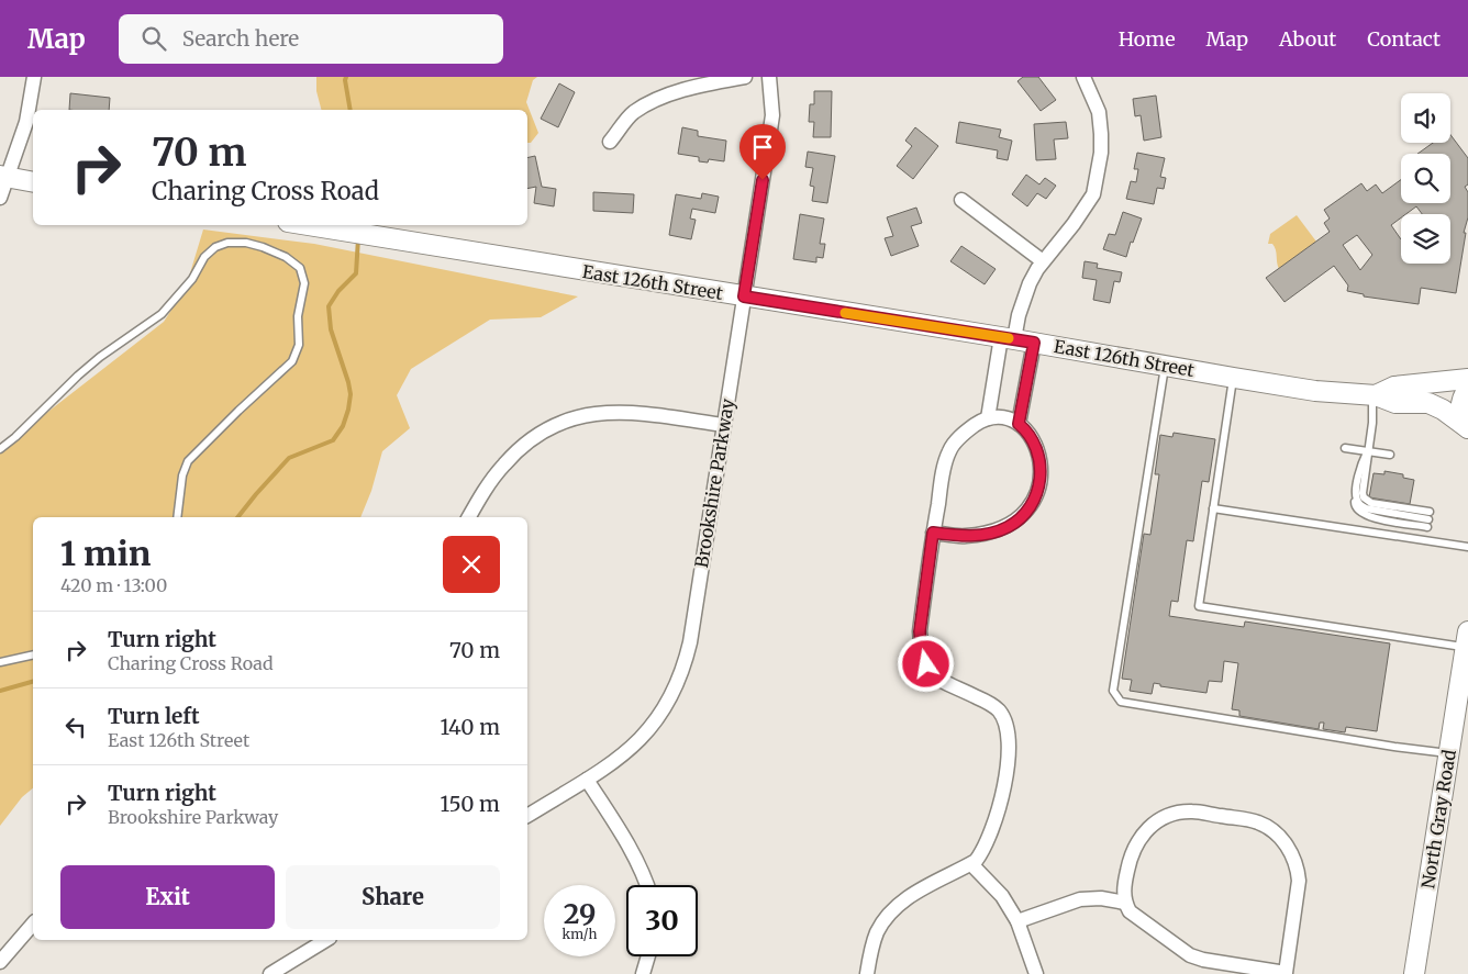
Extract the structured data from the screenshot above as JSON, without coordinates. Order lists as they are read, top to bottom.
{
  "streets": {
    "street": ["East 126th Street", "Brookshire Parkway", "North Gray Road"]
  },
  "crossings": [
    ["East 126th Street", "Brookshire Parkway"]
  ],
  "page": {
    "header": "Map",
    "search": "Search here",
    "nav": [
      "Home",
      "Map",
      "About",
      "Contact"
    ],
    "turn": ["70 m", "Charing Cross Road"],
    "heading": ["1 min", "420 m · 13:00"],
    "list": [
      {
        "name": "Turn right",
        "note": "Charing Cross Road",
        "value": "70 m"
      },
      {
        "name": "Turn left",
        "note": "East 126th Street",
        "value": "140 m"
      },
      {
        "name": "Turn right",
        "note": "Brookshire Parkway",
        "value": "150 m"
      }
    ],
    "buttons": ["Exit", "Share"],
    "speed": "29 km/h",
    "limit": "30"
  }
}
